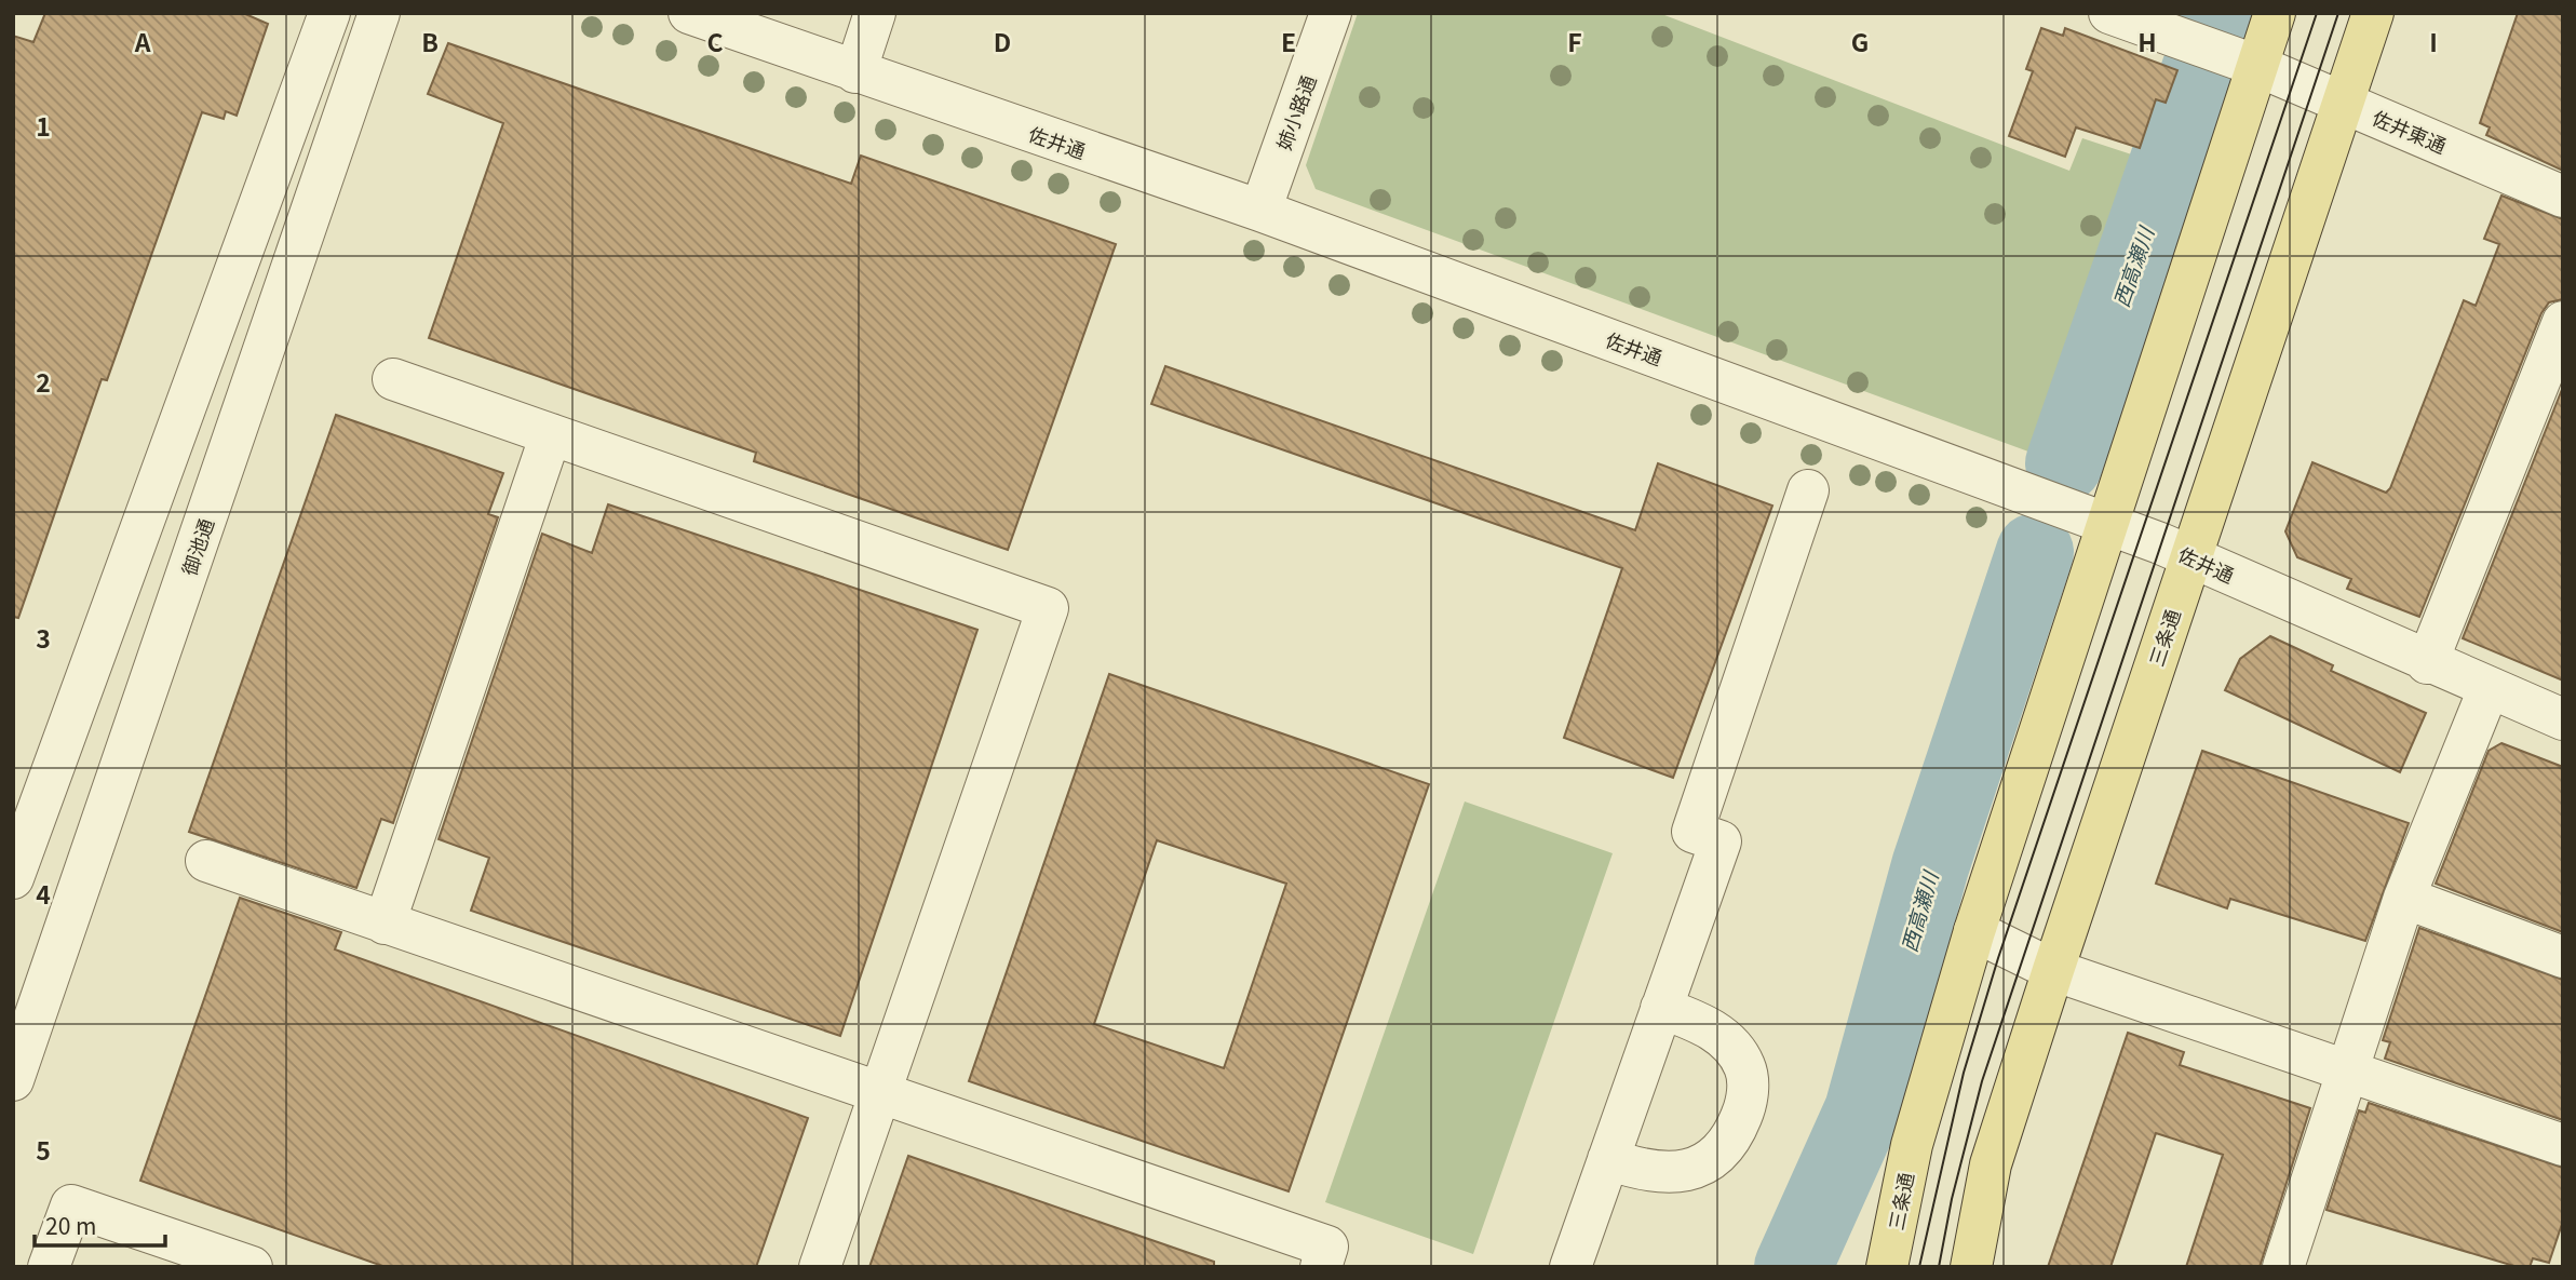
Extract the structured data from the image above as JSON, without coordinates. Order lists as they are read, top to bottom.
{
  "streets": {
    "main road": ["三条通"],
    "street": [
      "姉小路通",
      "佐井東通",
      "佐井通",
      "御池通"
    ]
  },
  "crossings": [
    ["姉小路通", "佐井通"],
    ["佐井東通", "三条通"],
    ["佐井通", "三条通"]
  ],
  "water": ["西高瀬川"],
  "scale_bar": "20 m",
  "grid": {
    "columns": [
      "A",
      "B",
      "C",
      "D",
      "E",
      "F",
      "G",
      "H",
      "I"
    ],
    "rows": [
      "1",
      "2",
      "3",
      "4",
      "5"
    ]
  }
}
